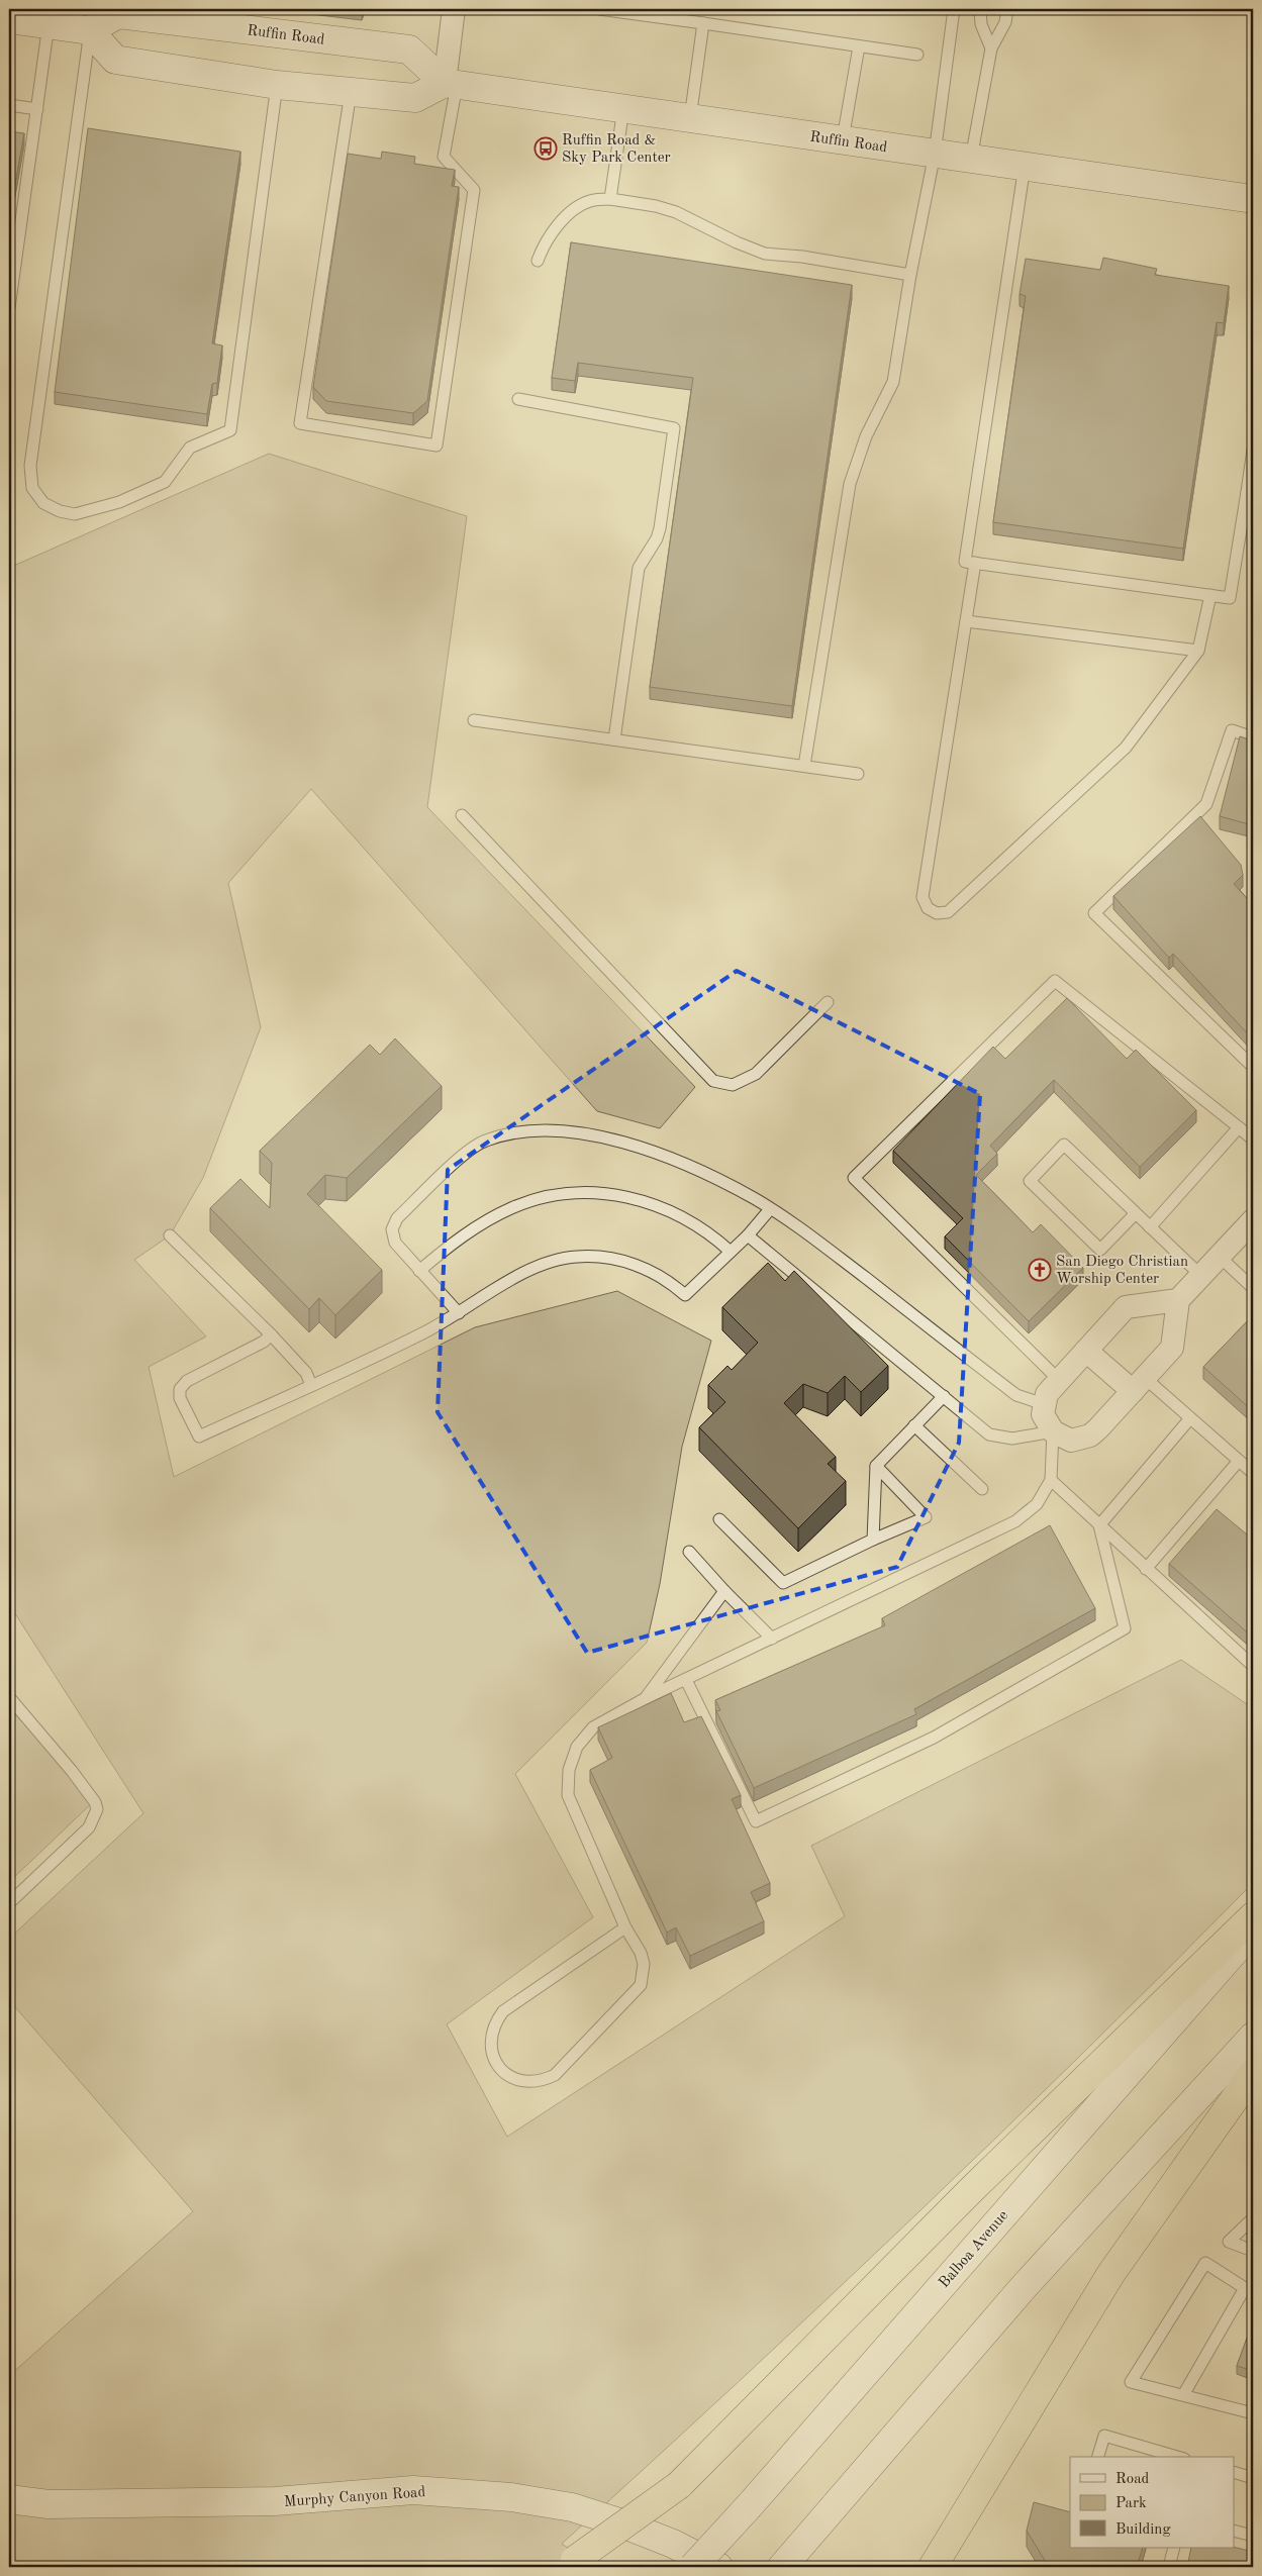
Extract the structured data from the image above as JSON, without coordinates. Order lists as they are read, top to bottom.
{
  "streets": {
    "main road": ["Ruffin Road", "Balboa Avenue", "Murphy Canyon Road"]
  },
  "places": {
    "bus stop": ["Ruffin Road & Sky Park Center"],
    "church": ["San Diego Christian Worship Center"]
  },
  "legend": ["Road", "Park", "Building"]
}
